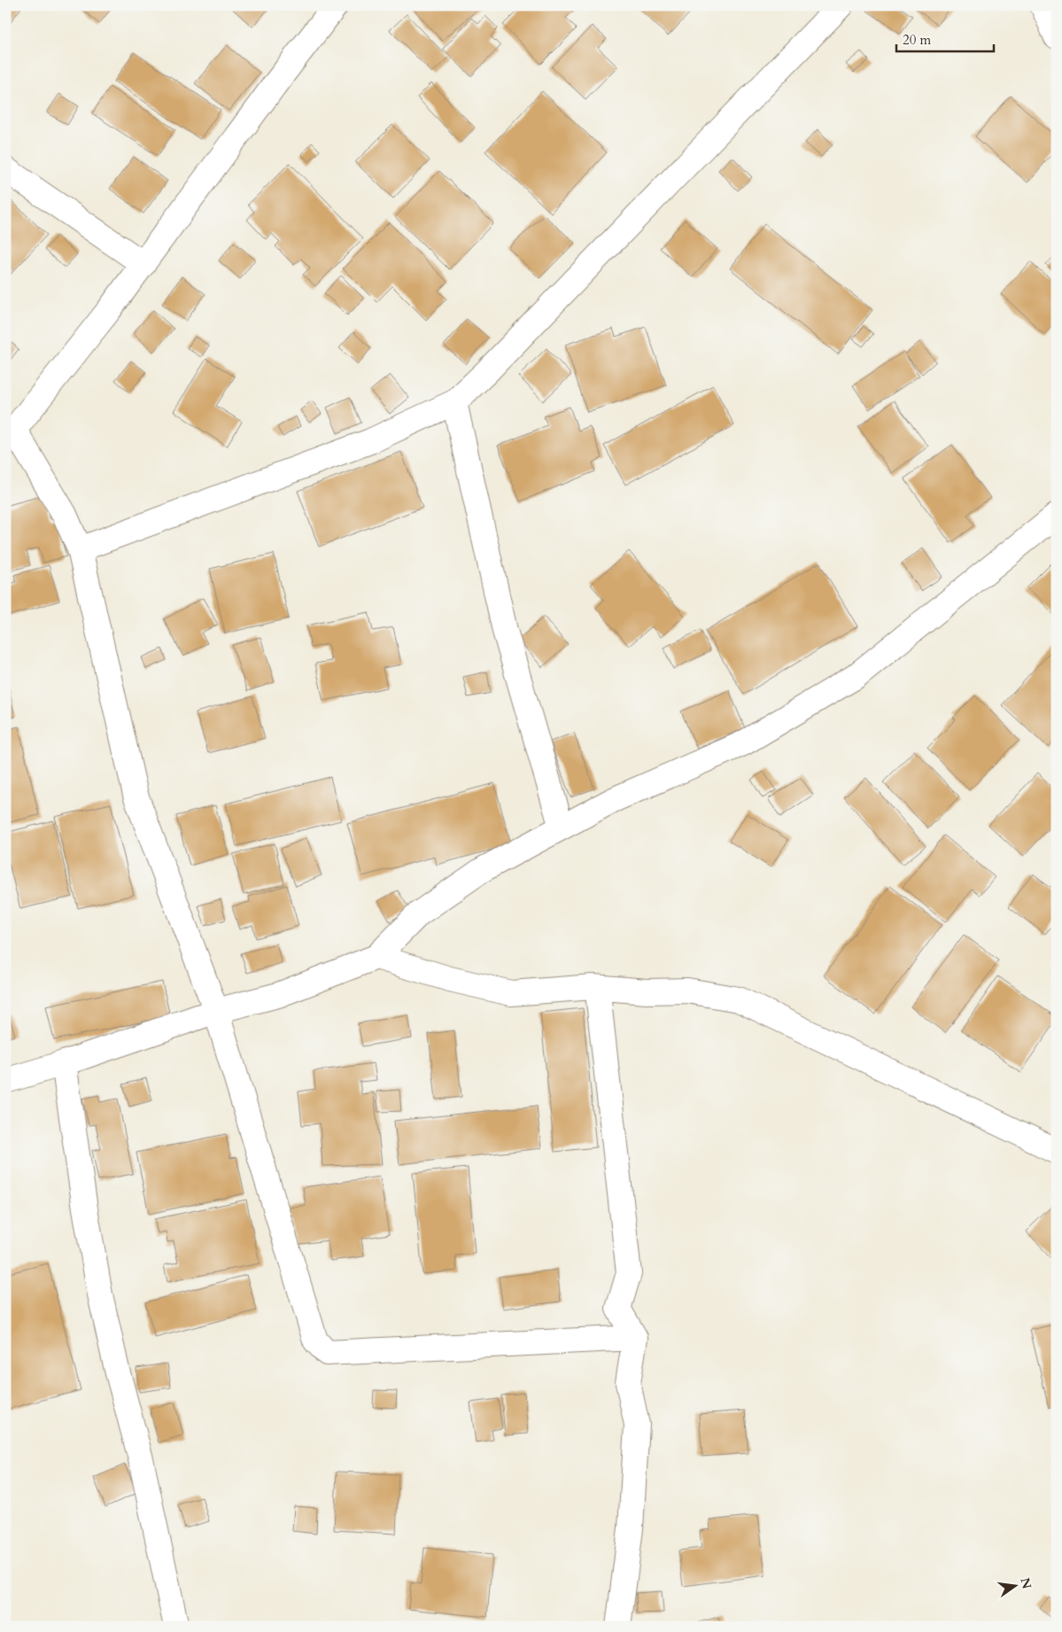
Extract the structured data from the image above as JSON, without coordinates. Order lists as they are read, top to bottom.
{
  "scale_bar": "20 m",
  "north": "right"
}
